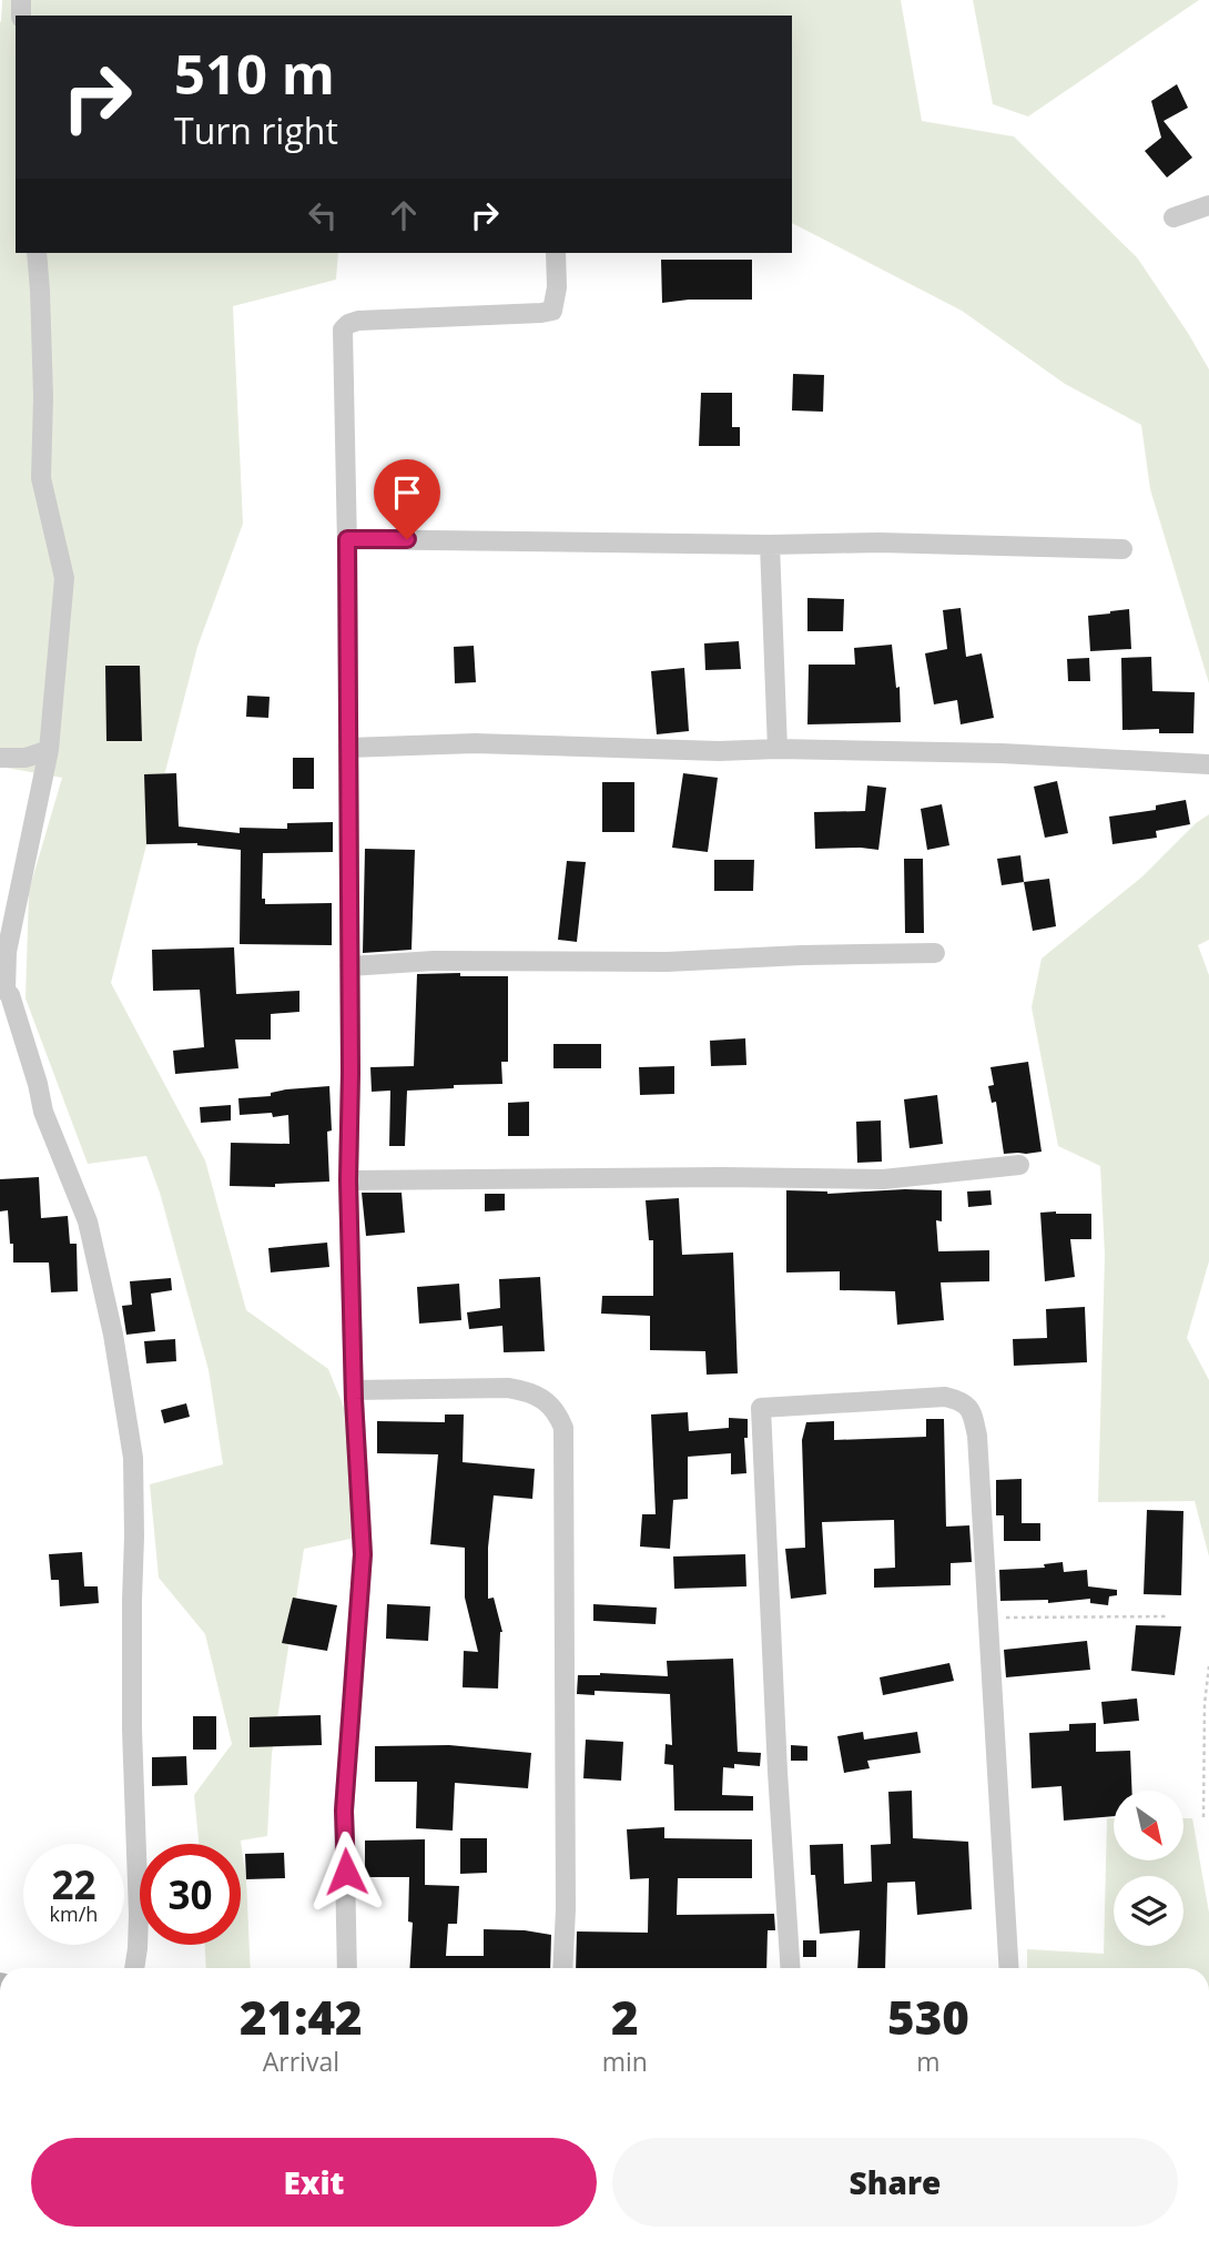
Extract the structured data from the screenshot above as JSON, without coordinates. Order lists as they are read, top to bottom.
{
  "north": "bottom right",
  "page": {
    "turn": ["510 m", "Turn right"],
    "speed": "22 km/h",
    "limit": "30",
    "eta": [
      "21:42",
      "Arrival",
      "2",
      "min",
      "530",
      "m"
    ],
    "buttons": ["Exit", "Share"]
  }
}
